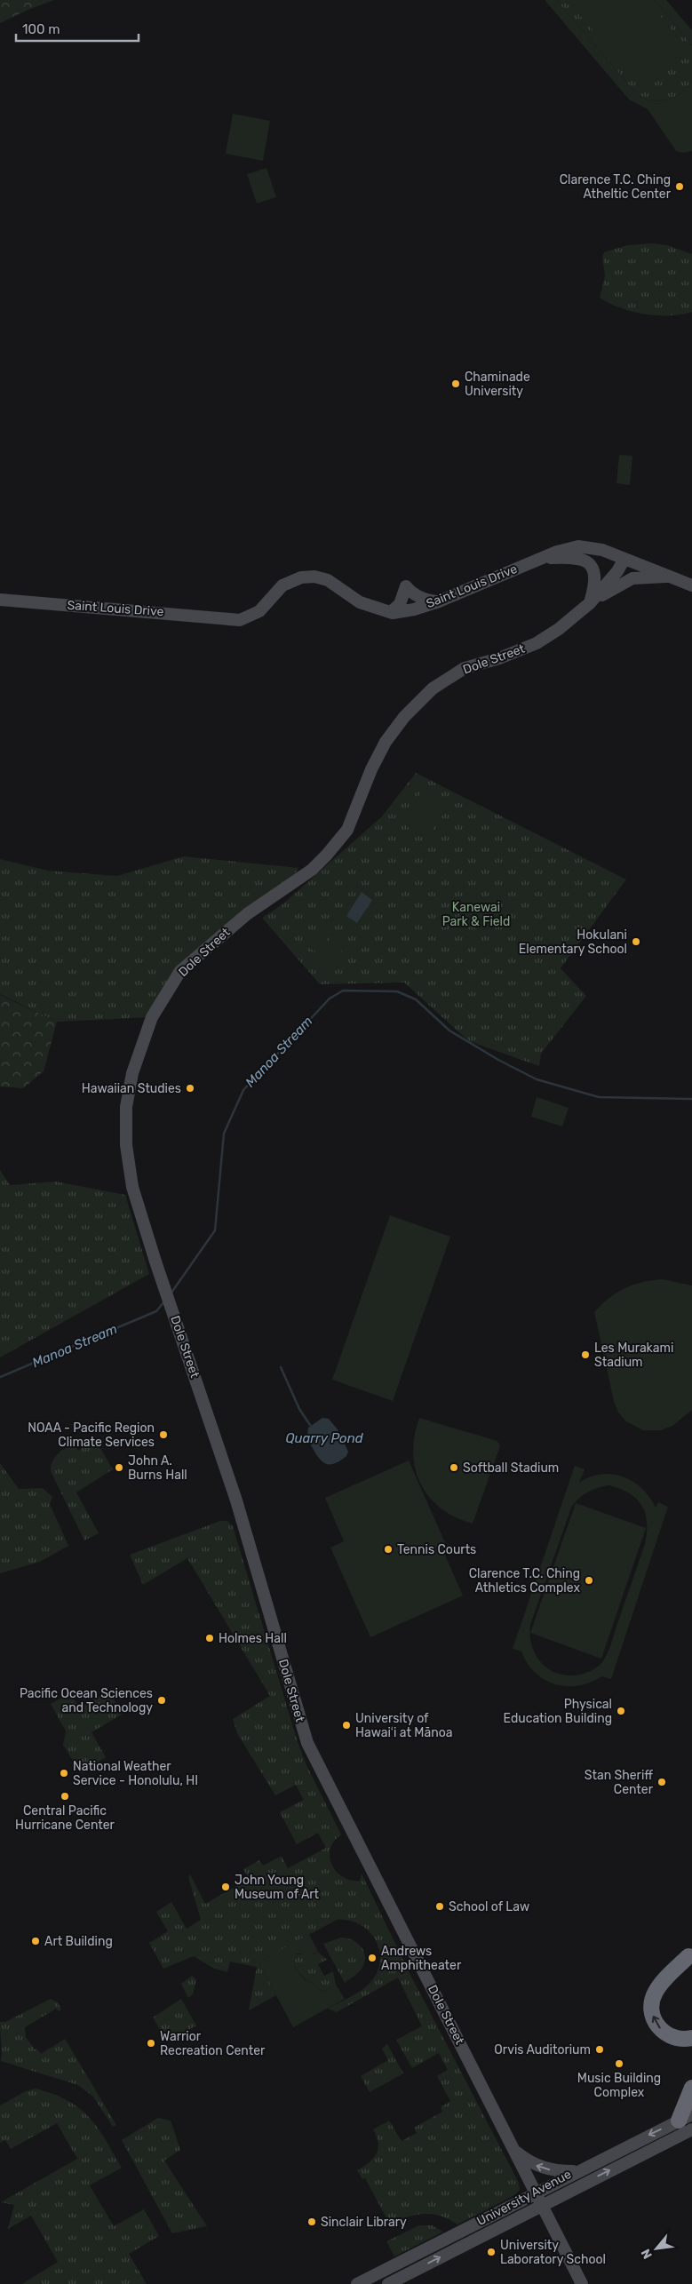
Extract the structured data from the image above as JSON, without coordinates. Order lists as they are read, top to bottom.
{
  "streets": {
    "street": ["Saint Louis Drive", "Dole Street", "University Avenue"]
  },
  "crossings": [
    ["Saint Louis Drive", "Dole Street"],
    ["Dole Street", "University Avenue"]
  ],
  "water": ["Manoa Stream", "Quarry Pond"],
  "parks": ["Kanewai Park & Field"],
  "places": [
    "Clarence T.C. Ching Atheltic Center",
    "Chaminade University",
    "Hokulani Elementary School",
    "Hawaiian Studies",
    "Les Murakami Stadium",
    "NOAA - Pacific Region Climate Services",
    "John A. Burns Hall",
    "Softball Stadium",
    "Tennis Courts",
    "Clarence T.C. Ching Athletics Complex",
    "Holmes Hall",
    "Pacific Ocean Sciences and Technology",
    "Physical Education Building",
    "University of Hawaiʻi at Mānoa",
    "National Weather Service - Honolulu, HI",
    "Stan Sheriff Center",
    "Central Pacific Hurricane Center",
    "John Young Museum of Art",
    "School of Law",
    "Art Building",
    "Andrews Amphitheater",
    "Warrior Recreation Center",
    "Orvis Auditorium",
    "Music Building Complex",
    "Sinclair Library",
    "University Laboratory School"
  ],
  "scale_bar": "100 m",
  "north": "bottom left"
}
